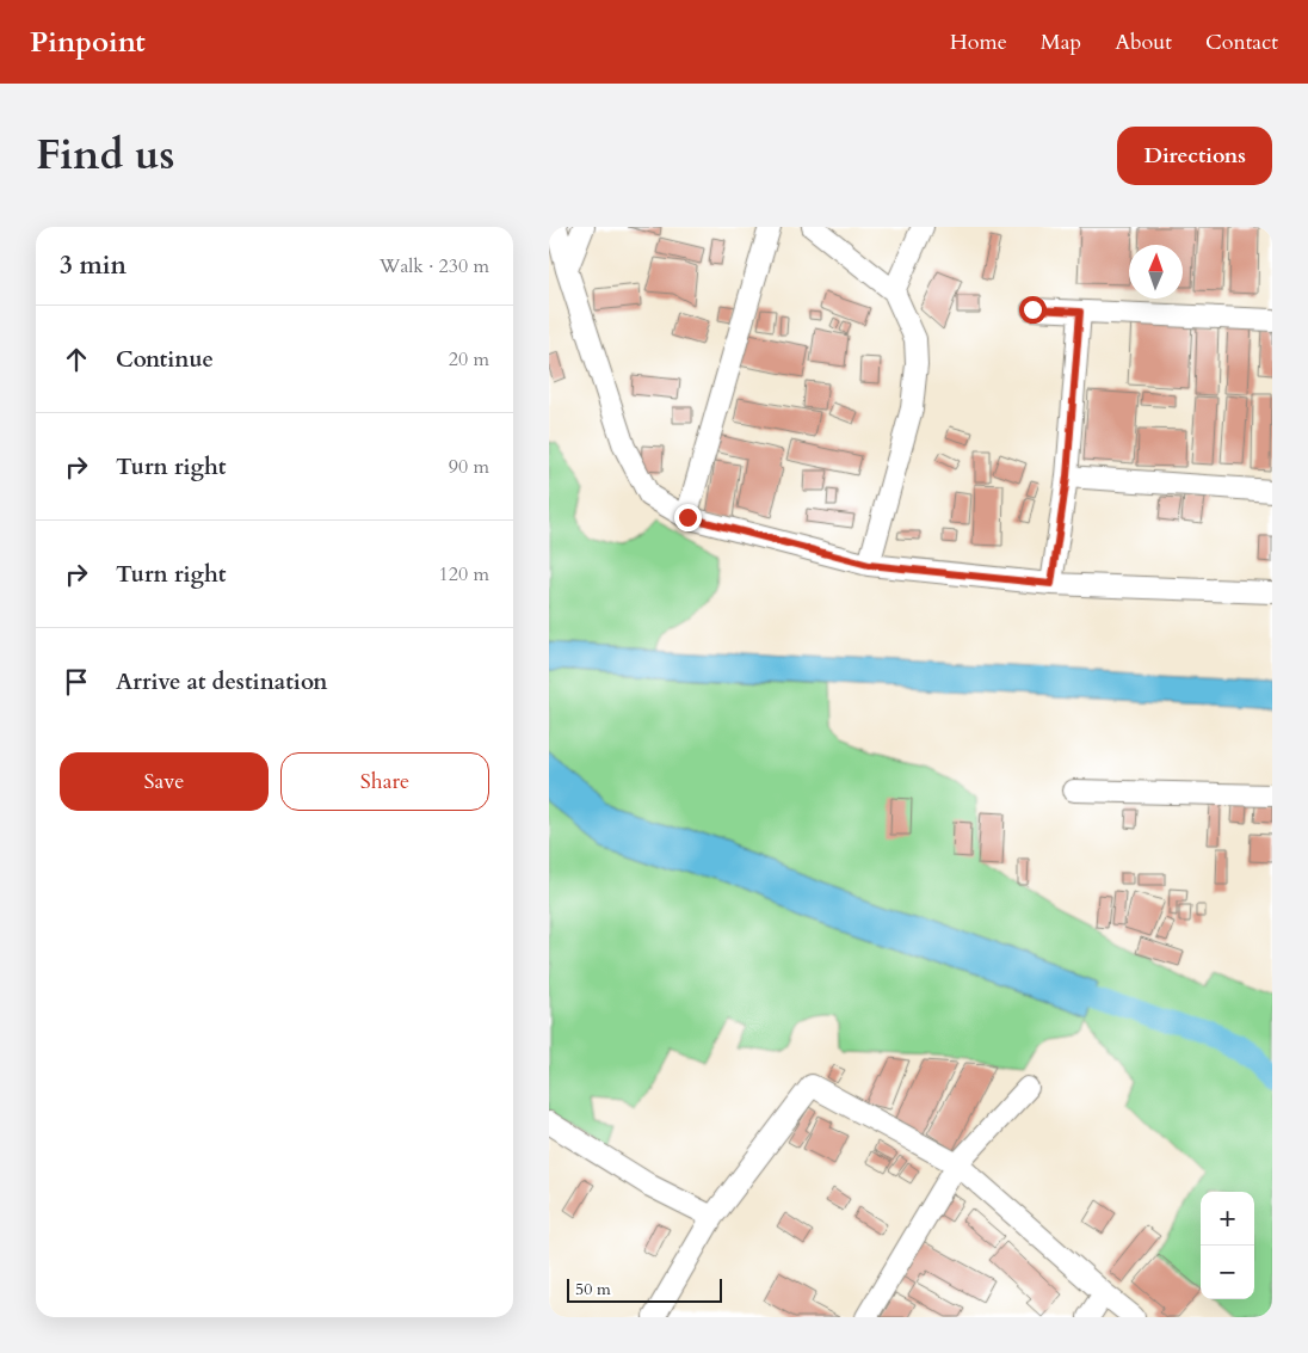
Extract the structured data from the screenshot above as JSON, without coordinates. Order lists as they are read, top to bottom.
{
  "scale_bar": "50 m",
  "north": "top",
  "page": {
    "header": "Pinpoint",
    "nav": [
      "Home",
      "Map",
      "About",
      "Contact"
    ],
    "title": "Find us",
    "buttons": [
      "Directions",
      ["Save", "Share"]
    ],
    "heading": ["3 min", "Walk · 230 m"],
    "list": [
      ["Continue", "20 m"],
      ["Turn right", "90 m"],
      ["Turn right", "120 m"],
      "Arrive at destination"
    ],
    "map_buttons": ["+", "−"],
    "scale": "50 m"
  }
}
